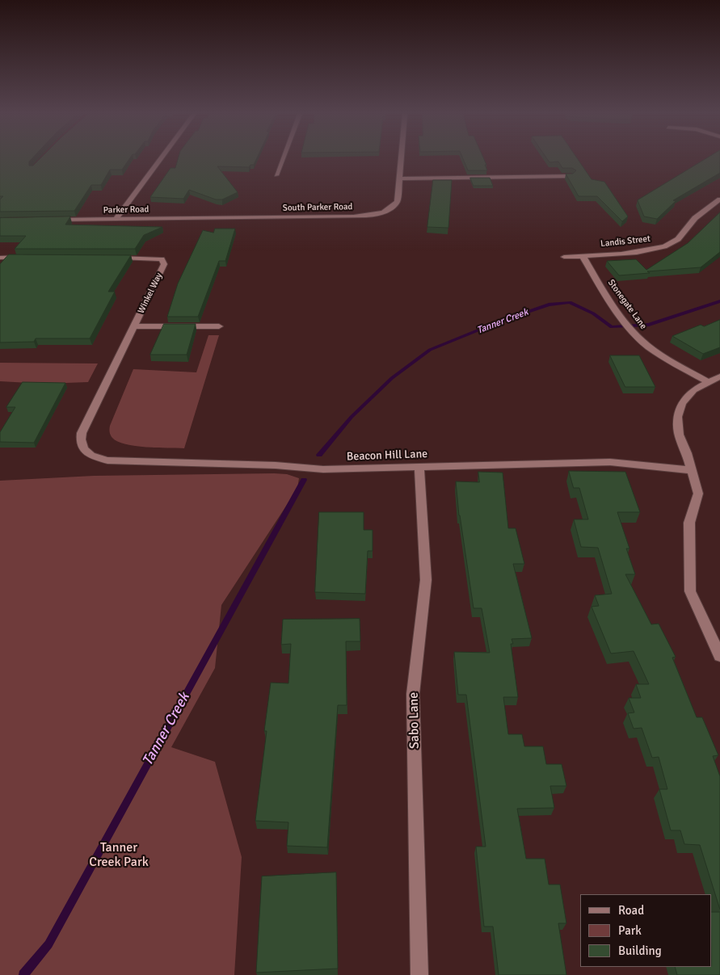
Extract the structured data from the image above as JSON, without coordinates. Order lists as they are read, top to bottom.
{
  "streets": {
    "street": [
      "South Parker Road",
      "Parker Road",
      "Landis Street",
      "Winkel Way",
      "Stonegate Lane",
      "Beacon Hill Lane",
      "Sabo Lane"
    ]
  },
  "crossings": [
    ["South Parker Road", "Parker Road"],
    ["Landis Street", "Stonegate Lane"],
    ["Winkel Way", "Beacon Hill Lane"],
    ["Beacon Hill Lane", "Sabo Lane"]
  ],
  "water": ["Tanner Creek"],
  "parks": ["Tanner Creek Park"],
  "legend": ["Road", "Park", "Building"]
}
